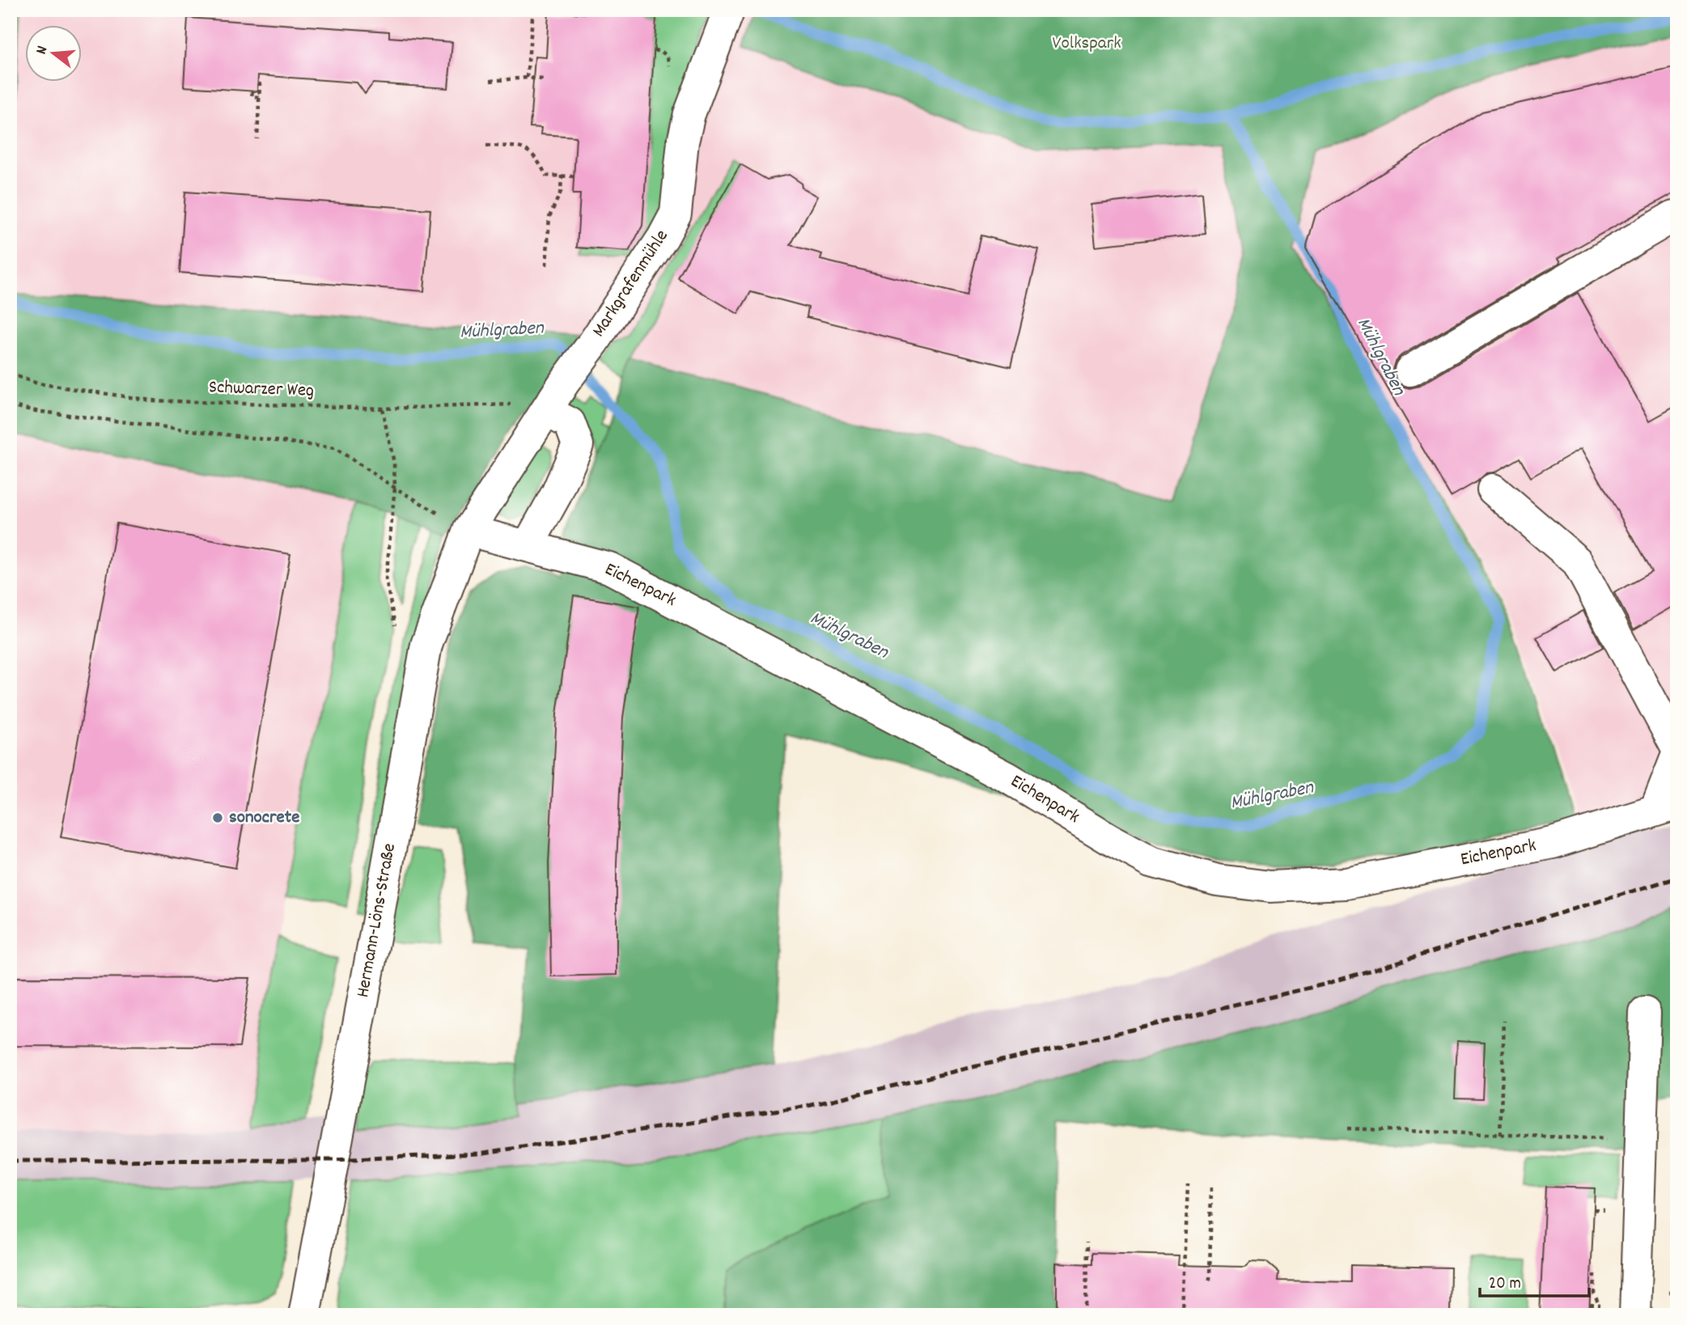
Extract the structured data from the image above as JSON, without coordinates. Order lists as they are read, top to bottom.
{
  "streets": {
    "street": ["Markgrafenmühle", "Eichenpark", "Hermann-Löns-Straße"],
    "path": ["Schwarzer Weg"]
  },
  "crossings": [
    ["Markgrafenmühle", "Eichenpark"],
    ["Markgrafenmühle", "Hermann-Löns-Straße"],
    ["Eichenpark", "Hermann-Löns-Straße"]
  ],
  "water": ["Mühlgraben"],
  "parks": ["Volkspark"],
  "places": ["sonocrete"],
  "scale_bar": "20 m",
  "north": "left"
}
